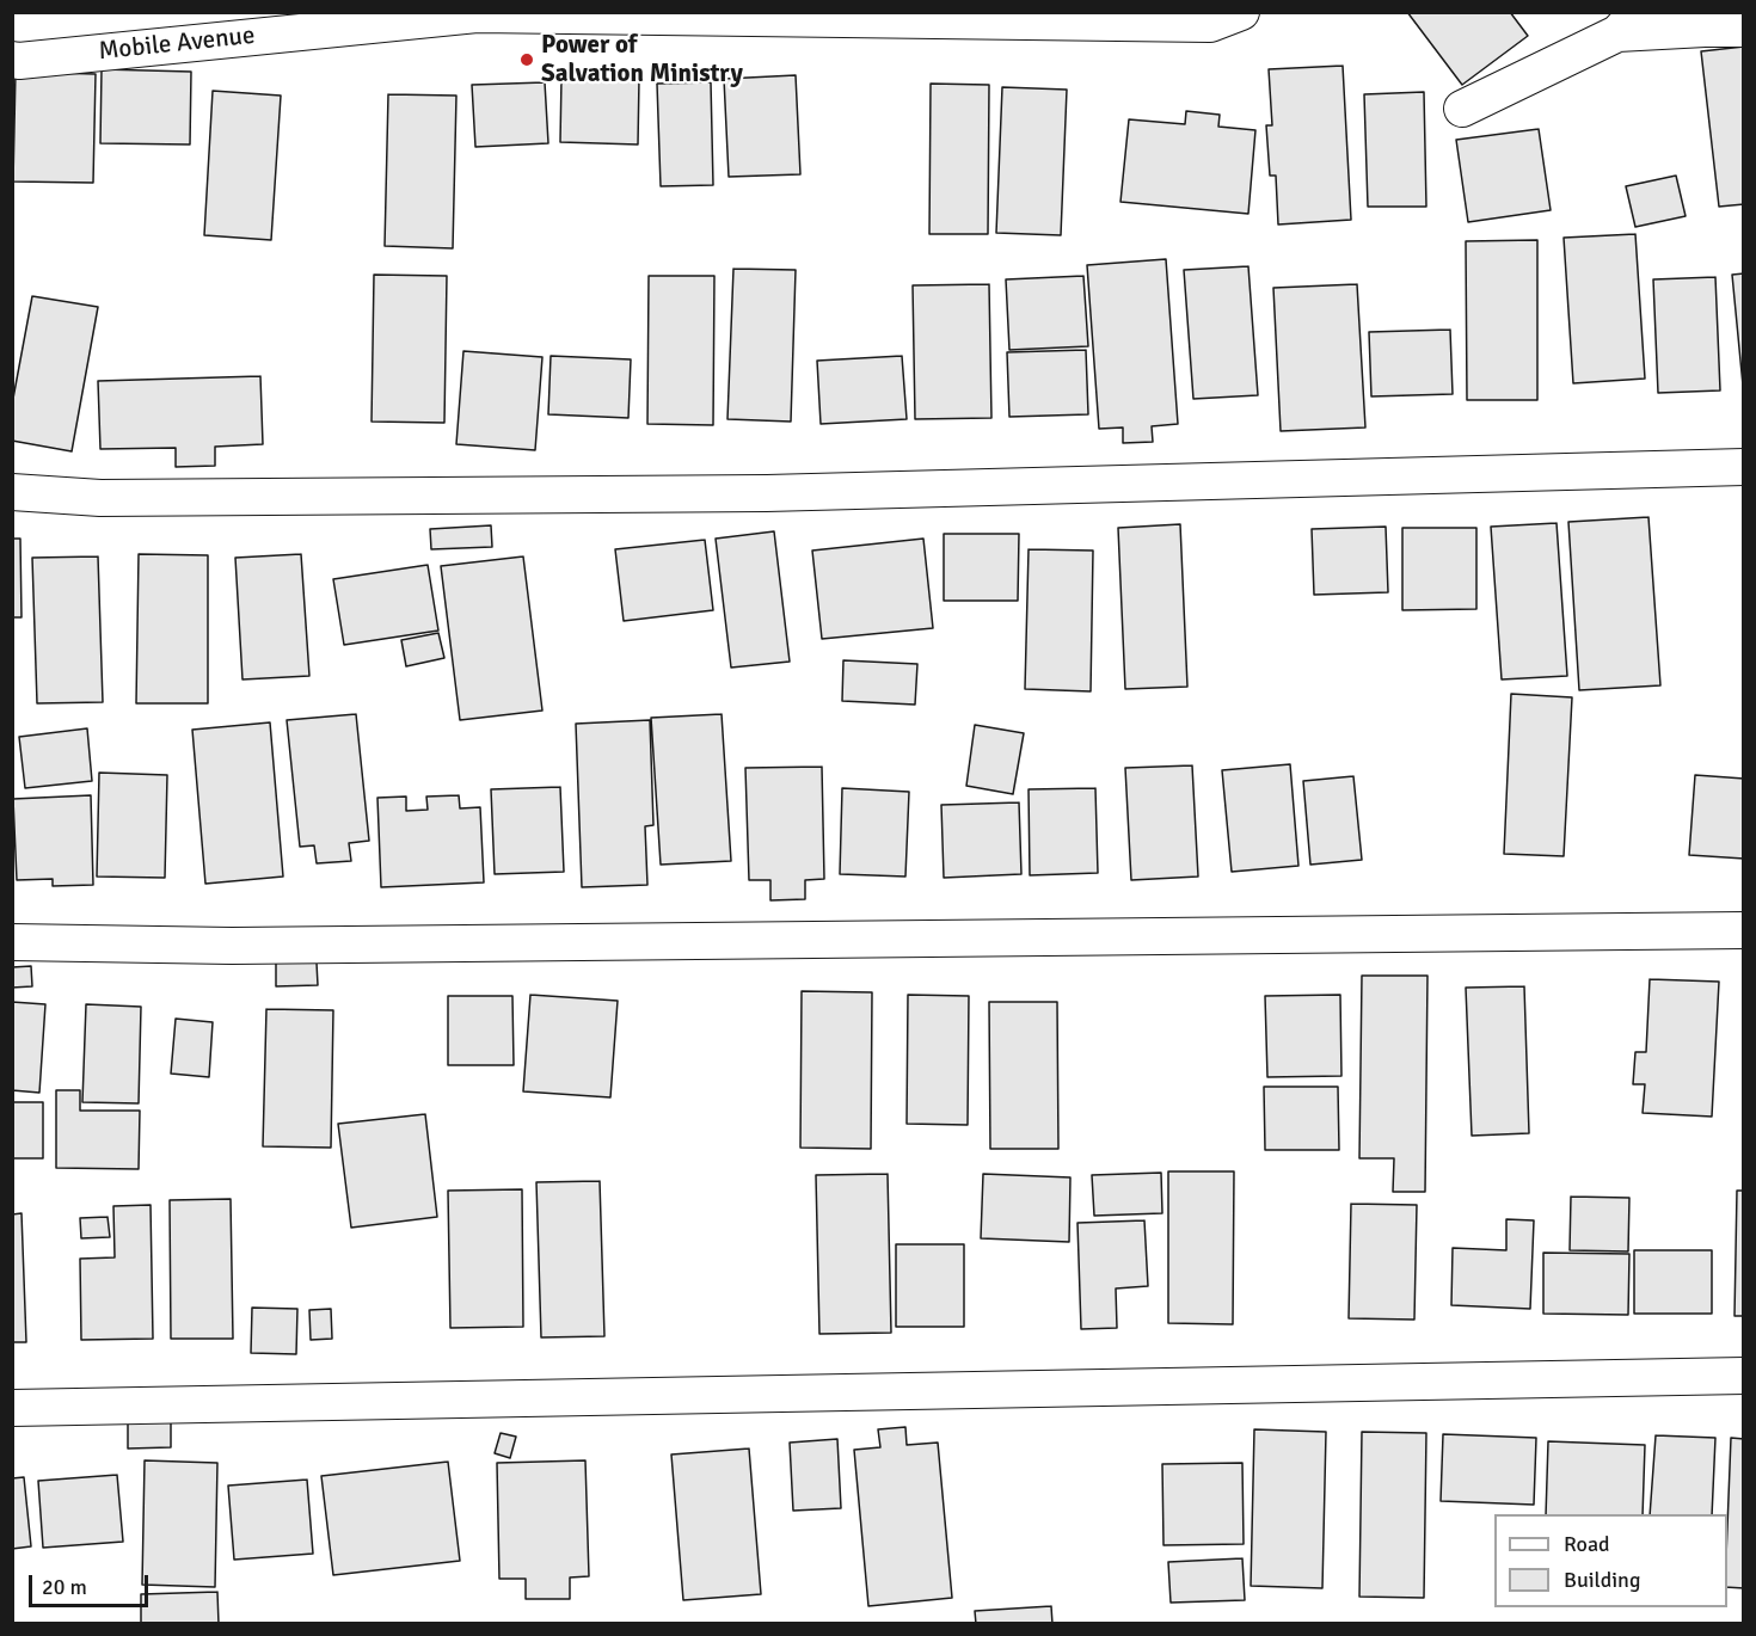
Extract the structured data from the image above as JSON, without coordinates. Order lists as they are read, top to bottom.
{
  "streets": {
    "street": ["Mobile Avenue"]
  },
  "places": ["Power of Salvation Ministry"],
  "legend": ["Road", "Building"],
  "scale_bar": "20 m"
}
